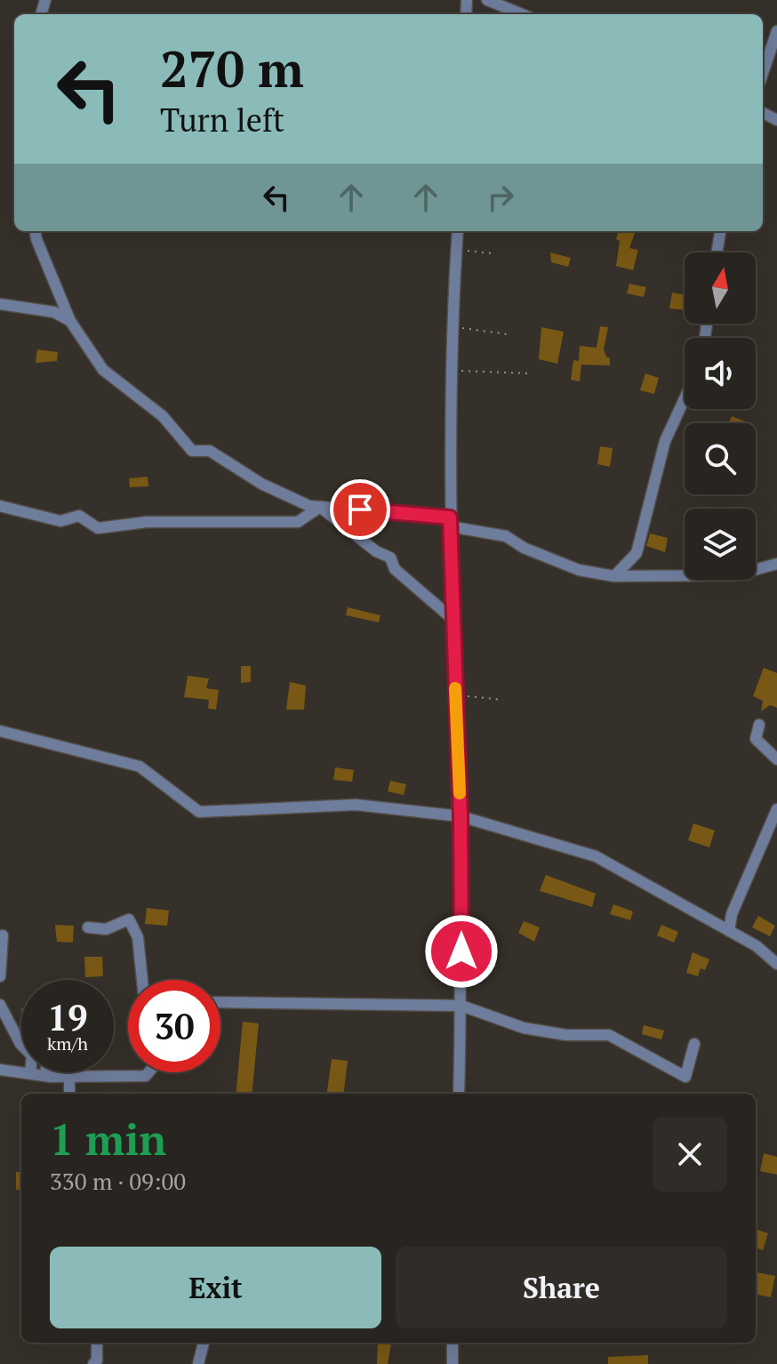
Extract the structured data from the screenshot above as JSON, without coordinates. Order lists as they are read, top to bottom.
{
  "north": "top",
  "page": {
    "turn": ["270 m", "Turn left"],
    "speed": "19 km/h",
    "limit": "30",
    "heading": ["1 min", "330 m · 09:00"],
    "buttons": ["Exit", "Share"]
  }
}
